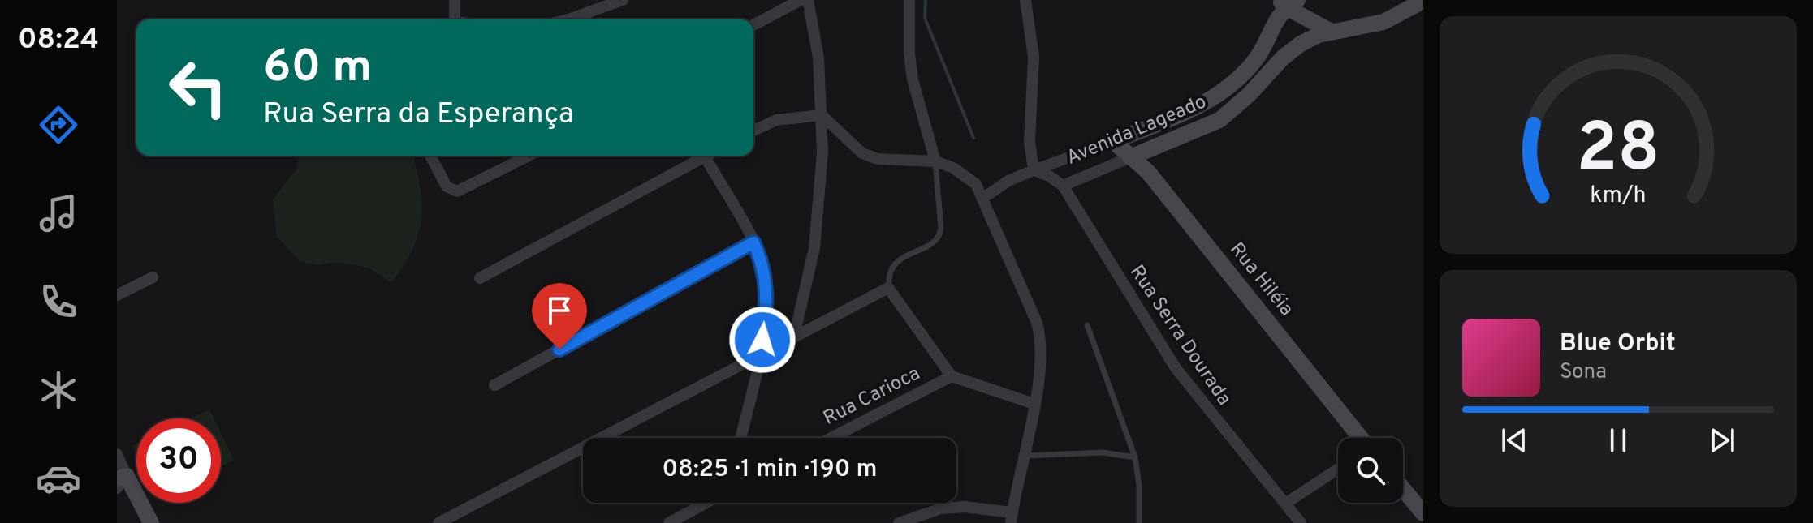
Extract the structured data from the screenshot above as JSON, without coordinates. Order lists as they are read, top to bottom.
{
  "streets": {
    "main road": ["Avenida Lageado", "Rua Hiléia"],
    "street": ["Rua Serra Dourada", "Rua Carioca"]
  },
  "crossings": [
    ["Avenida Lageado", "Rua Hiléia"],
    ["Avenida Lageado", "Rua Serra Dourada"]
  ],
  "page": {
    "tabs": "08:24",
    "turn": ["60 m", "Rua Serra da Esperança"],
    "song": ["Blue Orbit", "Sona"],
    "limit": "30",
    "trip": "08:25 · 1 min · 190 m",
    "gauge": ["28", "km/h"]
  }
}
